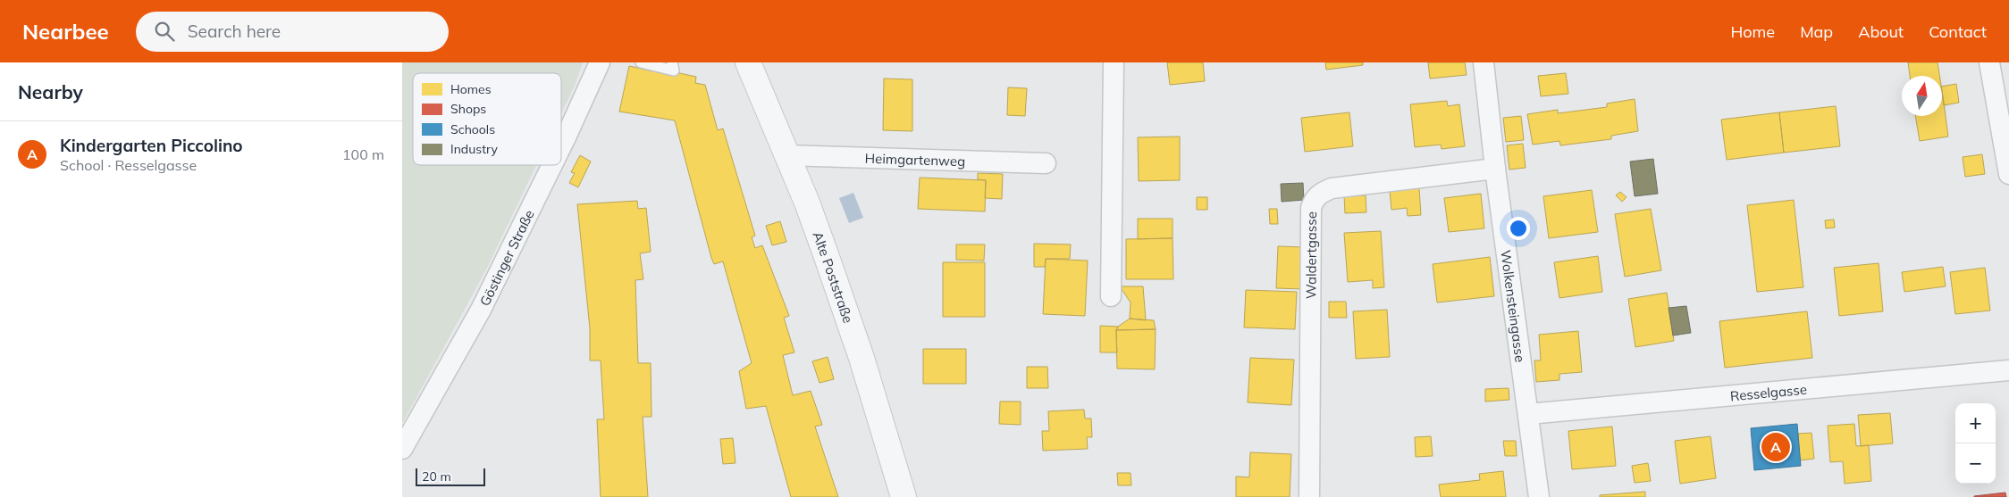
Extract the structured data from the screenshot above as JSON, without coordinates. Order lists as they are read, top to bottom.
{
  "streets": {
    "street": [
      "Heimgartenweg",
      "Waldertgasse",
      "Göstinger Straße",
      "Alte Poststraße",
      "Wolkensteingasse",
      "Resselgasse"
    ]
  },
  "crossings": [
    ["Heimgartenweg", "Alte Poststraße"],
    ["Waldertgasse", "Wolkensteingasse"],
    ["Wolkensteingasse", "Resselgasse"]
  ],
  "legend": [
    "Homes",
    "Shops",
    "Schools",
    "Industry"
  ],
  "scale_bar": "20 m",
  "north": "top",
  "page": {
    "header": "Nearbee",
    "search": "Search here",
    "nav": [
      "Home",
      "Map",
      "About",
      "Contact"
    ],
    "heading": "Nearby",
    "list": [
      {
        "mark": "A",
        "name": "Kindergarten Piccolino",
        "note": "School · Resselgasse",
        "value": "100 m"
      }
    ],
    "map_buttons": ["+", "−"],
    "pins": "A",
    "scale": "20 m"
  }
}
